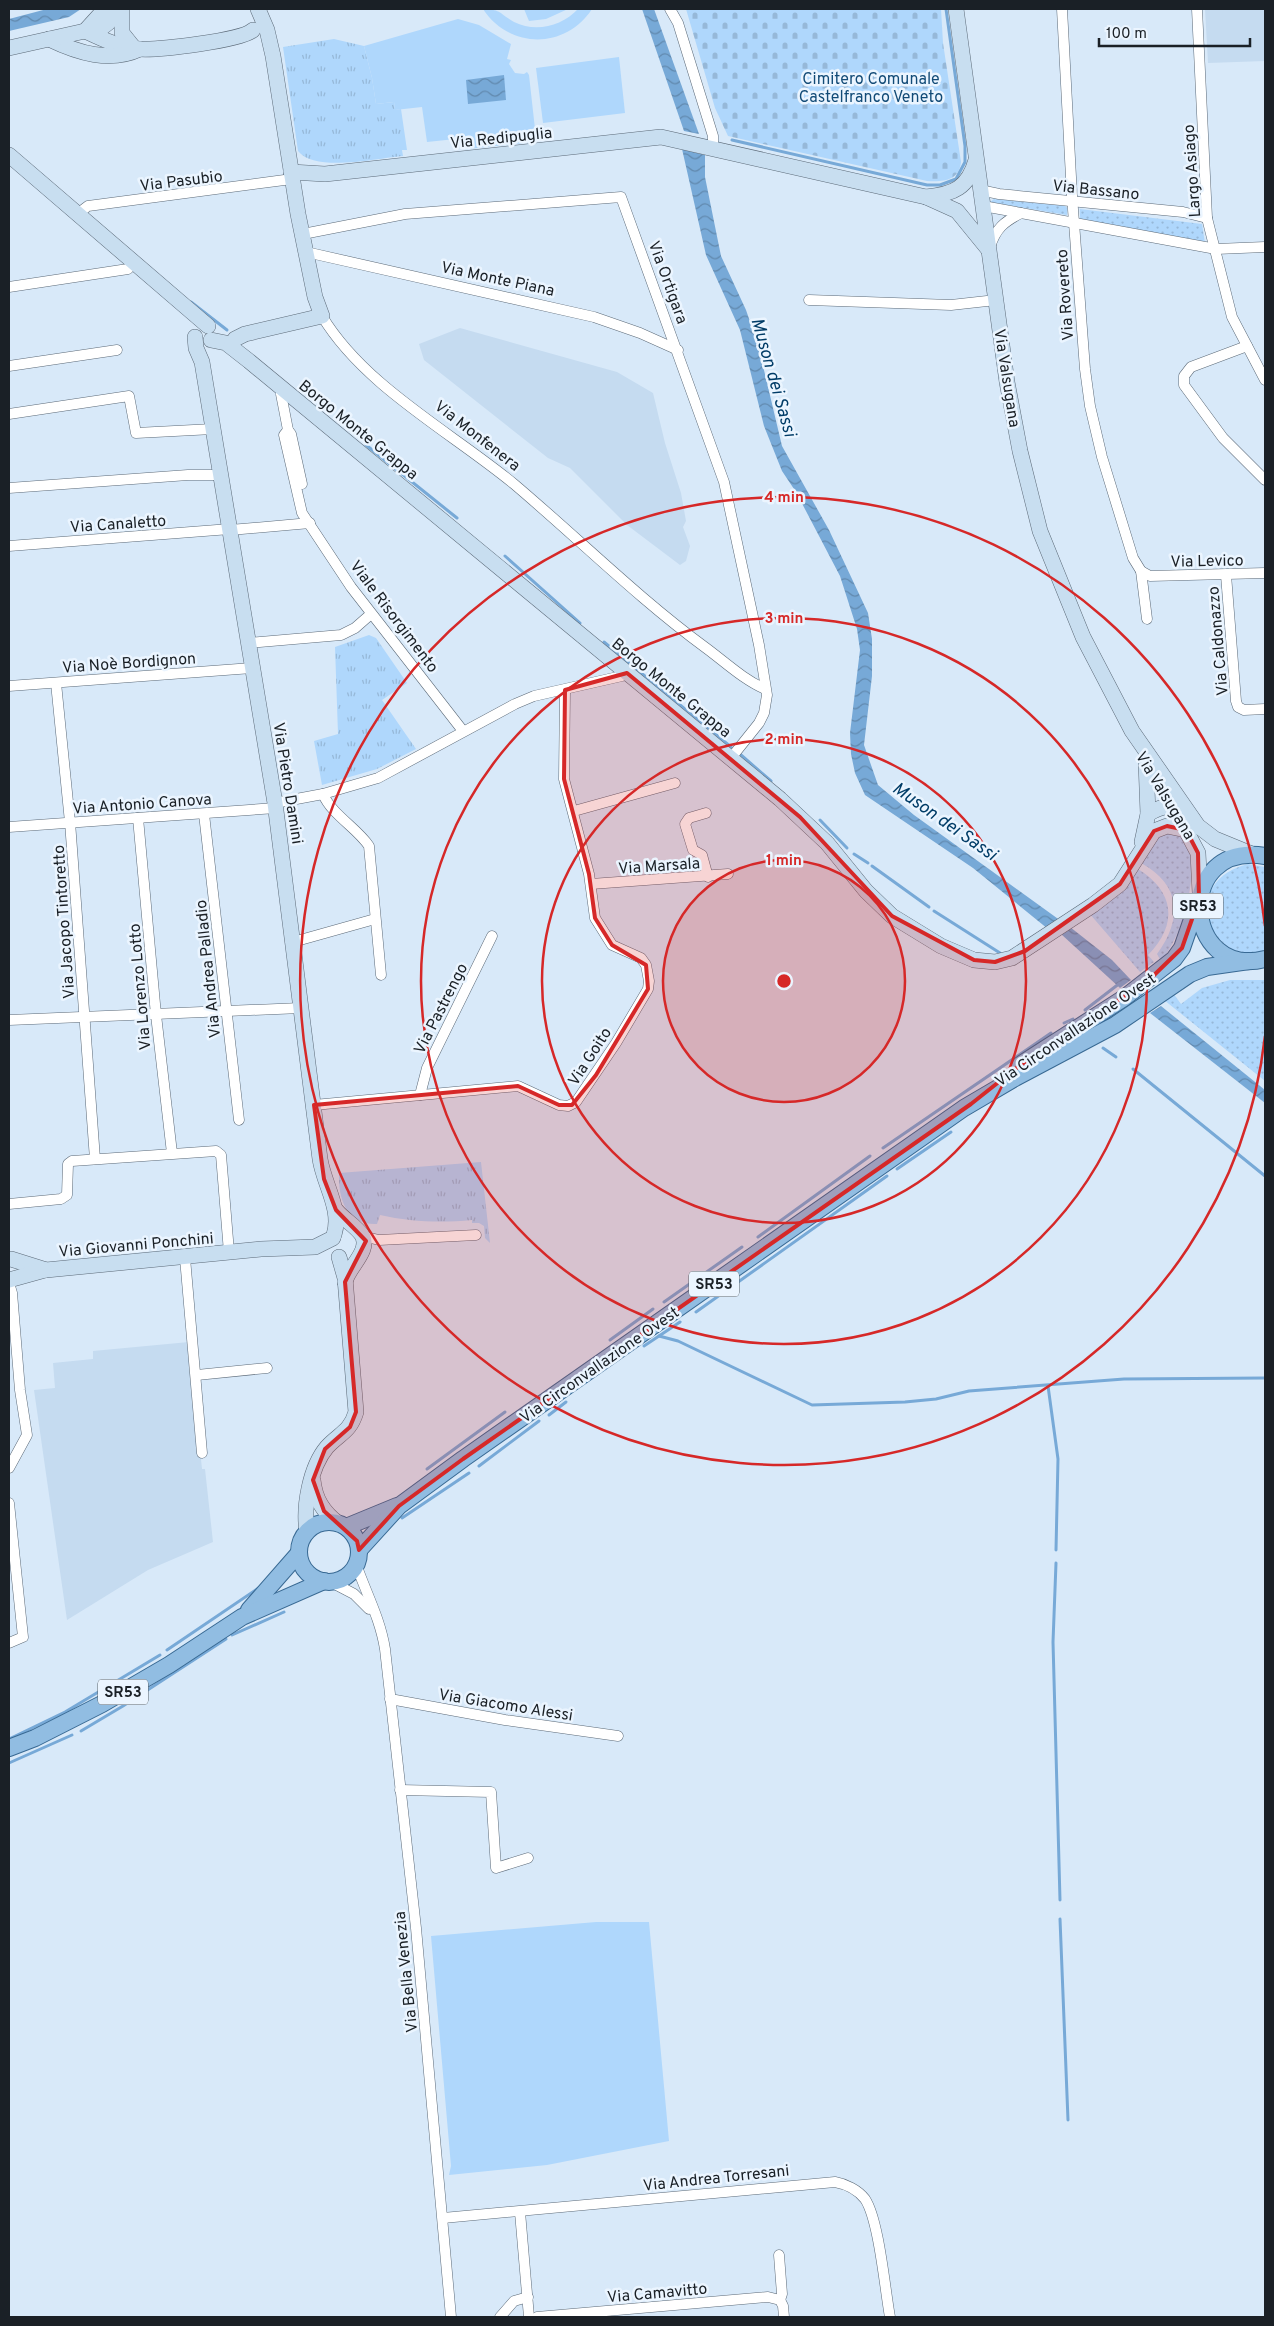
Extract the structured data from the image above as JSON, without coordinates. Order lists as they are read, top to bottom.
{
  "streets": {
    "main road": ["SR53", "Via Circonvallazione Ovest"],
    "street": [
      "Via Redipuglia",
      "Largo Asiago",
      "Via Pasubio",
      "Via Bassano",
      "Via Monte Piana",
      "Via Ortigara",
      "Via Rovereto",
      "Via Valsugana",
      "Borgo Monte Grappa",
      "Via Monfenera",
      "Via Canaletto",
      "Via Levico",
      "Viale Risorgimento",
      "Via Caldonazzo",
      "Via Noè Bordignon",
      "Via Pietro Damini",
      "Via Antonio Canova",
      "Via Marsala",
      "Via Jacopo Tintoretto",
      "Via Andrea Palladio",
      "Via Lorenzo Lotto",
      "Via Pastrengo",
      "Via Goito",
      "Via Giovanni Ponchini",
      "Via Giacomo Alessi",
      "Via Bella Venezia",
      "Via Andrea Torresani",
      "Via Camavitto"
    ]
  },
  "crossings": [
    ["Via Redipuglia", "Via Pasubio"],
    ["Via Redipuglia", "Via Bassano"],
    ["Via Redipuglia", "Via Valsugana"],
    ["Via Redipuglia", "Via Monfenera"],
    ["Largo Asiago", "Via Bassano"],
    ["Via Pasubio", "Borgo Monte Grappa"],
    ["Via Pasubio", "Via Monfenera"],
    ["Via Bassano", "Via Rovereto"],
    ["Via Bassano", "Via Valsugana"],
    ["Via Monte Piana", "Via Ortigara"],
    ["Via Monte Piana", "Via Monfenera"],
    ["Via Ortigara", "Via Monfenera"],
    ["Via Rovereto", "Via Levico"],
    ["Via Valsugana", "Borgo Monte Grappa"],
    ["Via Valsugana", "Via Circonvallazione Ovest"],
    ["Borgo Monte Grappa", "Viale Risorgimento"],
    ["Borgo Monte Grappa", "Via Pietro Damini"],
    ["Borgo Monte Grappa", "Via Antonio Canova"],
    ["Via Canaletto", "Viale Risorgimento"],
    ["Via Canaletto", "Via Pietro Damini"],
    ["Via Levico", "Via Caldonazzo"],
    ["Viale Risorgimento", "Via Antonio Canova"],
    ["Via Noè Bordignon", "Via Pietro Damini"],
    ["Via Noè Bordignon", "Via Jacopo Tintoretto"],
    ["Via Pietro Damini", "Via Antonio Canova"],
    ["Via Pietro Damini", "Via Goito"],
    ["Via Antonio Canova", "Via Jacopo Tintoretto"],
    ["Via Antonio Canova", "Via Andrea Palladio"],
    ["Via Antonio Canova", "Via Lorenzo Lotto"],
    ["Via Marsala", "Via Goito"],
    ["Via Jacopo Tintoretto", "Via Giovanni Ponchini"],
    ["Via Lorenzo Lotto", "Via Giovanni Ponchini"],
    ["Via Pastrengo", "Via Goito"],
    ["Via Circonvallazione Ovest", "Via Bella Venezia"],
    ["Via Giacomo Alessi", "Via Bella Venezia"],
    ["Via Bella Venezia", "Via Andrea Torresani"]
  ],
  "water": ["Muson dei Sassi"],
  "parks": ["Cimitero Comunale Castelfranco Veneto"],
  "scale_bar": "100 m",
  "rings": [
    "4 min",
    "3 min",
    "2 min",
    "1 min"
  ]
}
